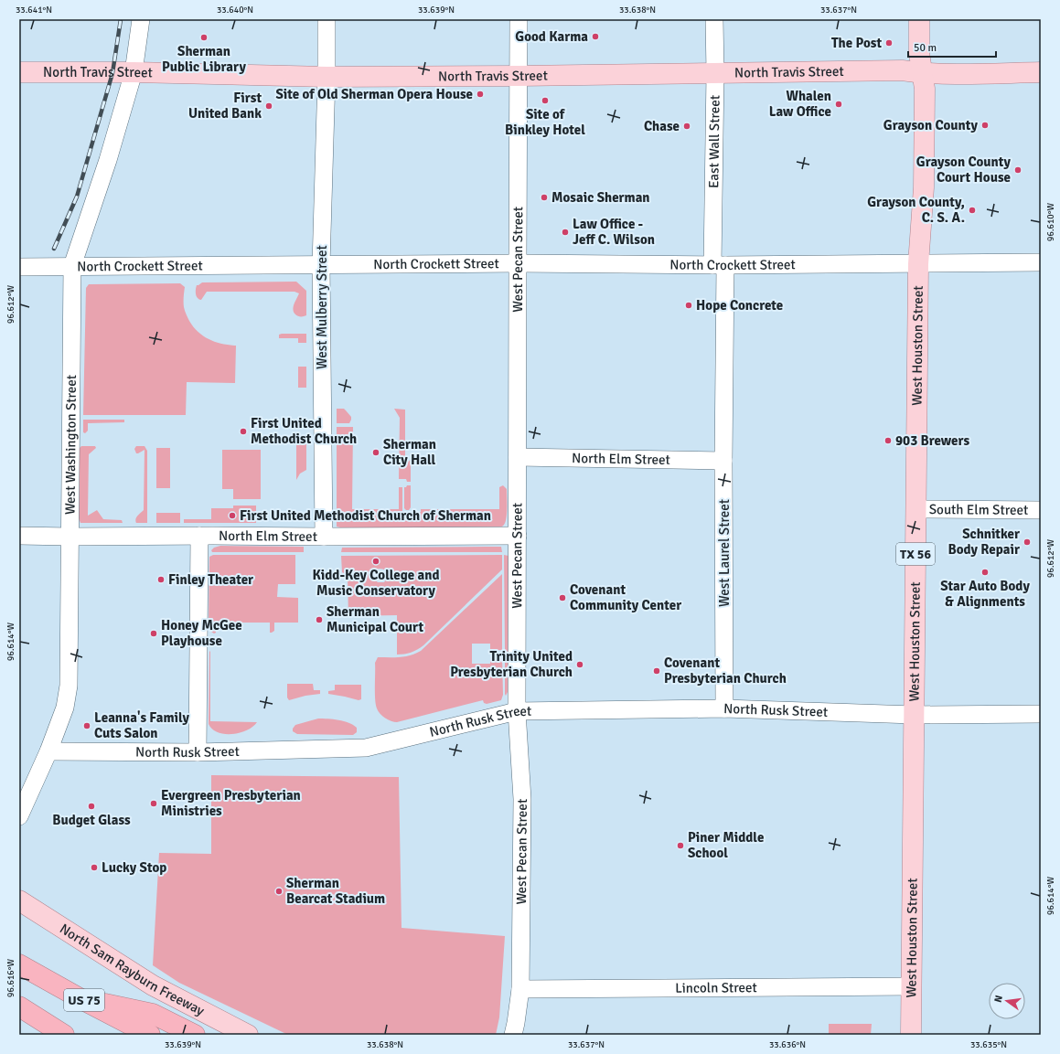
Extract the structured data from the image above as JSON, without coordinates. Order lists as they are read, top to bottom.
{
  "streets": {
    "highway": ["US 75"],
    "main road": [
      "North Travis Street",
      "West Houston Street",
      "TX 56",
      "North Sam Rayburn Freeway"
    ],
    "street": [
      "East Wall Street",
      "West Pecan Street",
      "North Crockett Street",
      "West Mulberry Street",
      "West Washington Street",
      "North Elm Street",
      "South Elm Street",
      "West Laurel Street",
      "North Rusk Street",
      "Lincoln Street"
    ]
  },
  "crossings": [
    ["North Travis Street", "East Wall Street"],
    ["North Travis Street", "West Pecan Street"],
    ["North Travis Street", "West Mulberry Street"],
    ["North Travis Street", "West Houston Street"],
    ["North Travis Street", "West Washington Street"],
    ["North Travis Street", "TX 56"],
    ["East Wall Street", "North Crockett Street"],
    ["East Wall Street", "West Laurel Street"],
    ["West Pecan Street", "North Crockett Street"],
    ["West Pecan Street", "North Elm Street"],
    ["West Pecan Street", "North Rusk Street"],
    ["West Pecan Street", "Lincoln Street"],
    ["North Crockett Street", "West Mulberry Street"],
    ["North Crockett Street", "West Houston Street"],
    ["North Crockett Street", "West Washington Street"],
    ["North Crockett Street", "West Laurel Street"],
    ["West Mulberry Street", "North Elm Street"],
    ["West Houston Street", "South Elm Street"],
    ["West Houston Street", "TX 56"],
    ["West Houston Street", "North Rusk Street"],
    ["West Houston Street", "Lincoln Street"],
    ["West Washington Street", "North Elm Street"],
    ["West Washington Street", "North Rusk Street"],
    ["North Elm Street", "West Laurel Street"],
    ["West Laurel Street", "North Rusk Street"]
  ],
  "places": [
    "Good Karma",
    "Sherman Public Library",
    "The Post",
    "Site of Old Sherman Opera House",
    "Site of Binkley Hotel",
    "Whalen Law Office",
    "First United Bank",
    "Grayson County",
    "Chase",
    "Grayson County Court House",
    "Mosaic Sherman",
    "Grayson County, C. S. A.",
    "Law Office - Jeff C. Wilson",
    "Hope Concrete",
    "First United Methodist Church",
    "903 Brewers",
    "Sherman City Hall",
    "First United Methodist Church of Sherman",
    "Schnitker Body Repair",
    "Kidd-Key College and Music Conservatory",
    "Star Auto Body & Alignments",
    "Finley Theater",
    "Covenant Community Center",
    "Sherman Municipal Court",
    "Honey McGee Playhouse",
    "Trinity United Presbyterian Church",
    "Covenant Presbyterian Church",
    "Leanna's Family Cuts Salon",
    "Evergreen Presbyterian Ministries",
    "Budget Glass",
    "Piner Middle School",
    "Lucky Stop",
    "Sherman Bearcat Stadium"
  ],
  "scale_bar": "50 m",
  "north": "left",
  "coordinates": [
    "33.641°N",
    "33.640°N",
    "33.639°N",
    "33.638°N",
    "33.637°N",
    "96.610°W",
    "96.612°W",
    "96.614°W",
    "96.616°W",
    "33.636°N",
    "33.635°N"
  ]
}
